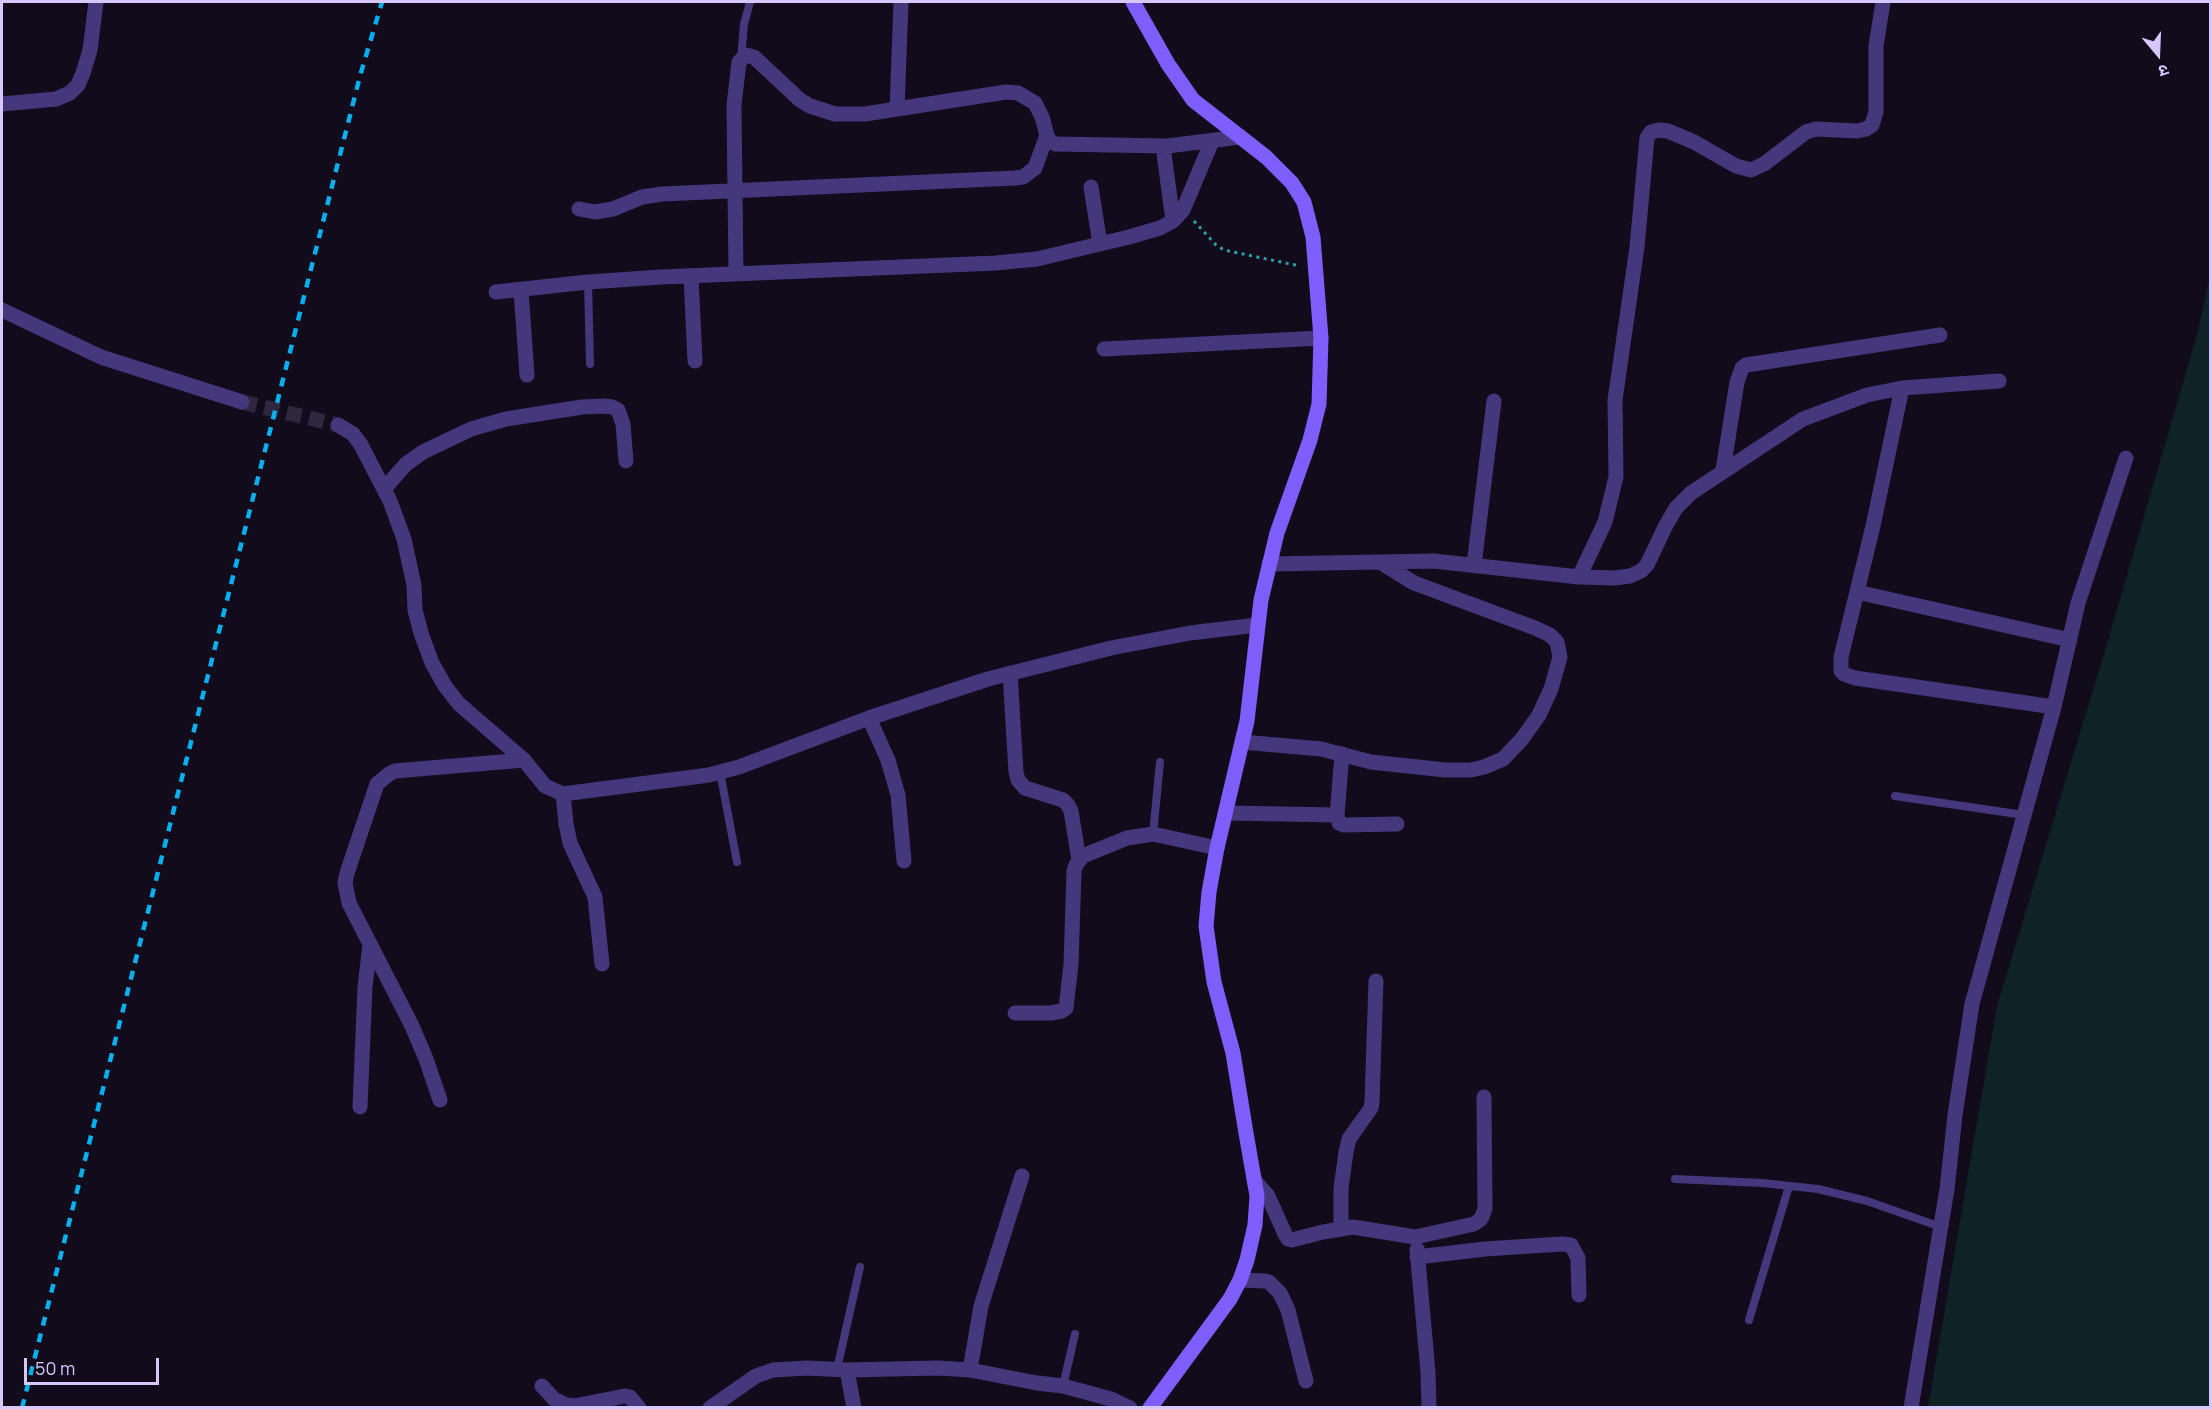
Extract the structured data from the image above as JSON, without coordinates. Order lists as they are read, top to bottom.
{
  "scale_bar": "50 m",
  "north": "bottom"
}
